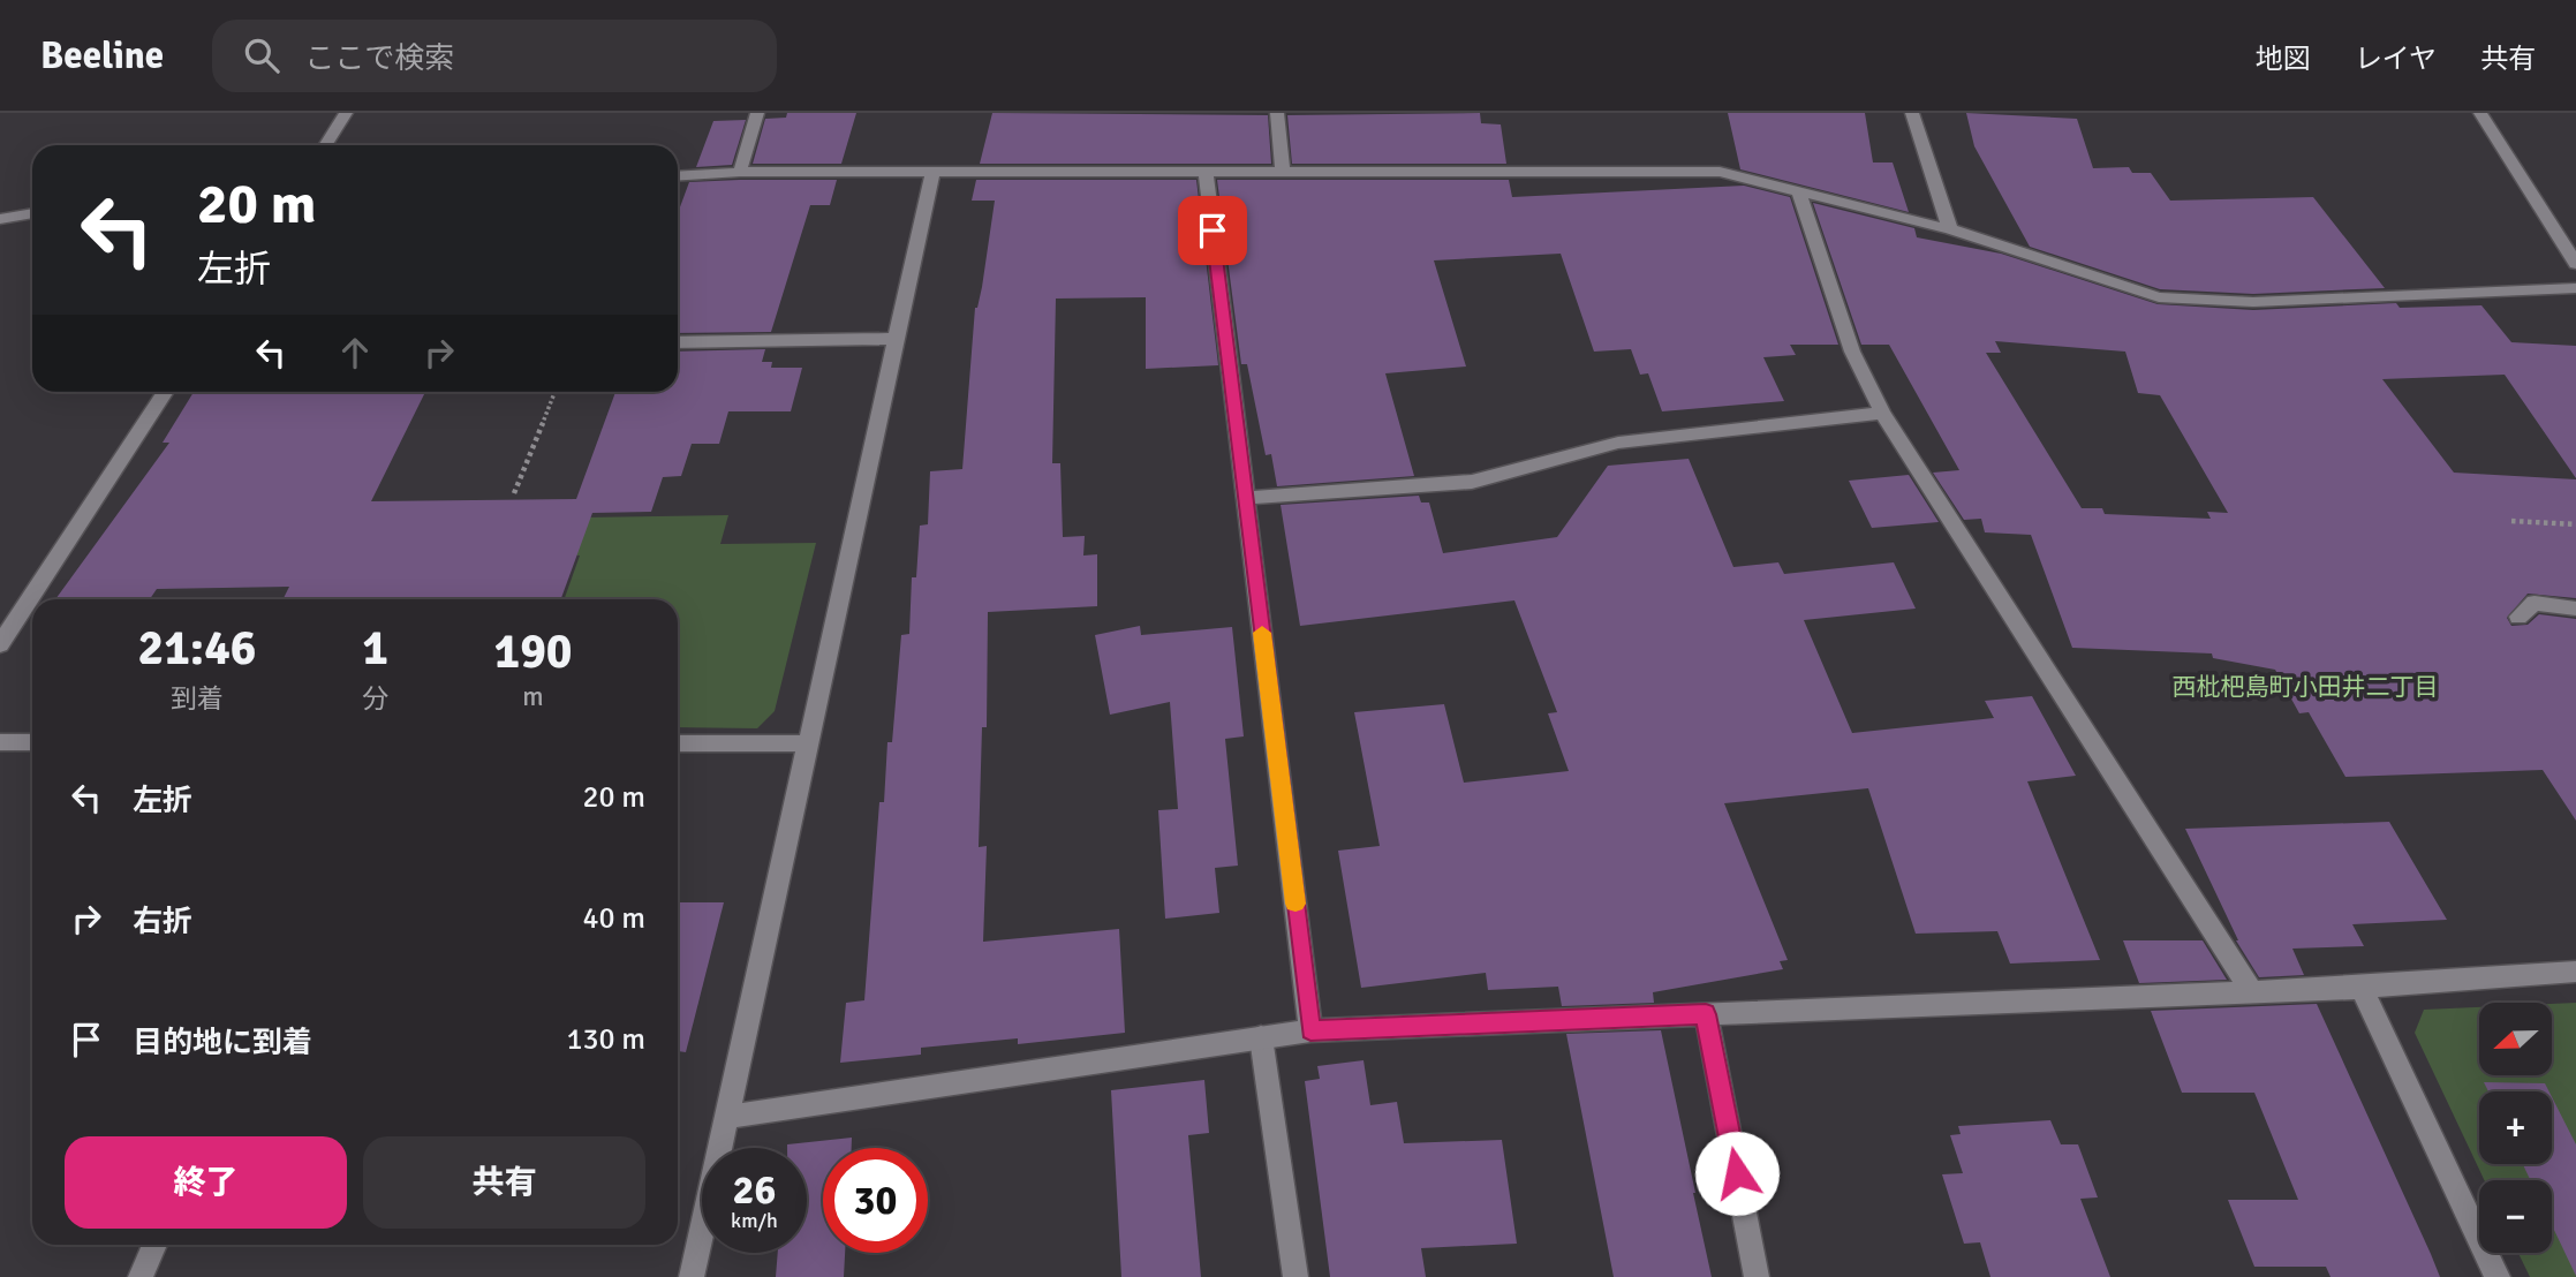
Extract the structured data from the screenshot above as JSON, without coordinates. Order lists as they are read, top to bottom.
{
  "districts": ["西枇杷島町小田井二丁目"],
  "north": "left",
  "page": {
    "header": "Beeline",
    "search": "ここで検索",
    "nav": ["地図", "レイヤ", "共有"],
    "turn": ["20 m", "左折"],
    "eta": [
      "21:46",
      "到着",
      "1",
      "分",
      "190",
      "m"
    ],
    "list": [
      {
        "name": "左折",
        "value": "20 m"
      },
      {
        "name": "右折",
        "value": "40 m"
      },
      {
        "name": "目的地に到着",
        "value": "130 m"
      }
    ],
    "map_buttons": ["+", "−"],
    "buttons": ["終了", "共有"],
    "speed": "26 km/h",
    "limit": "30"
  }
}
